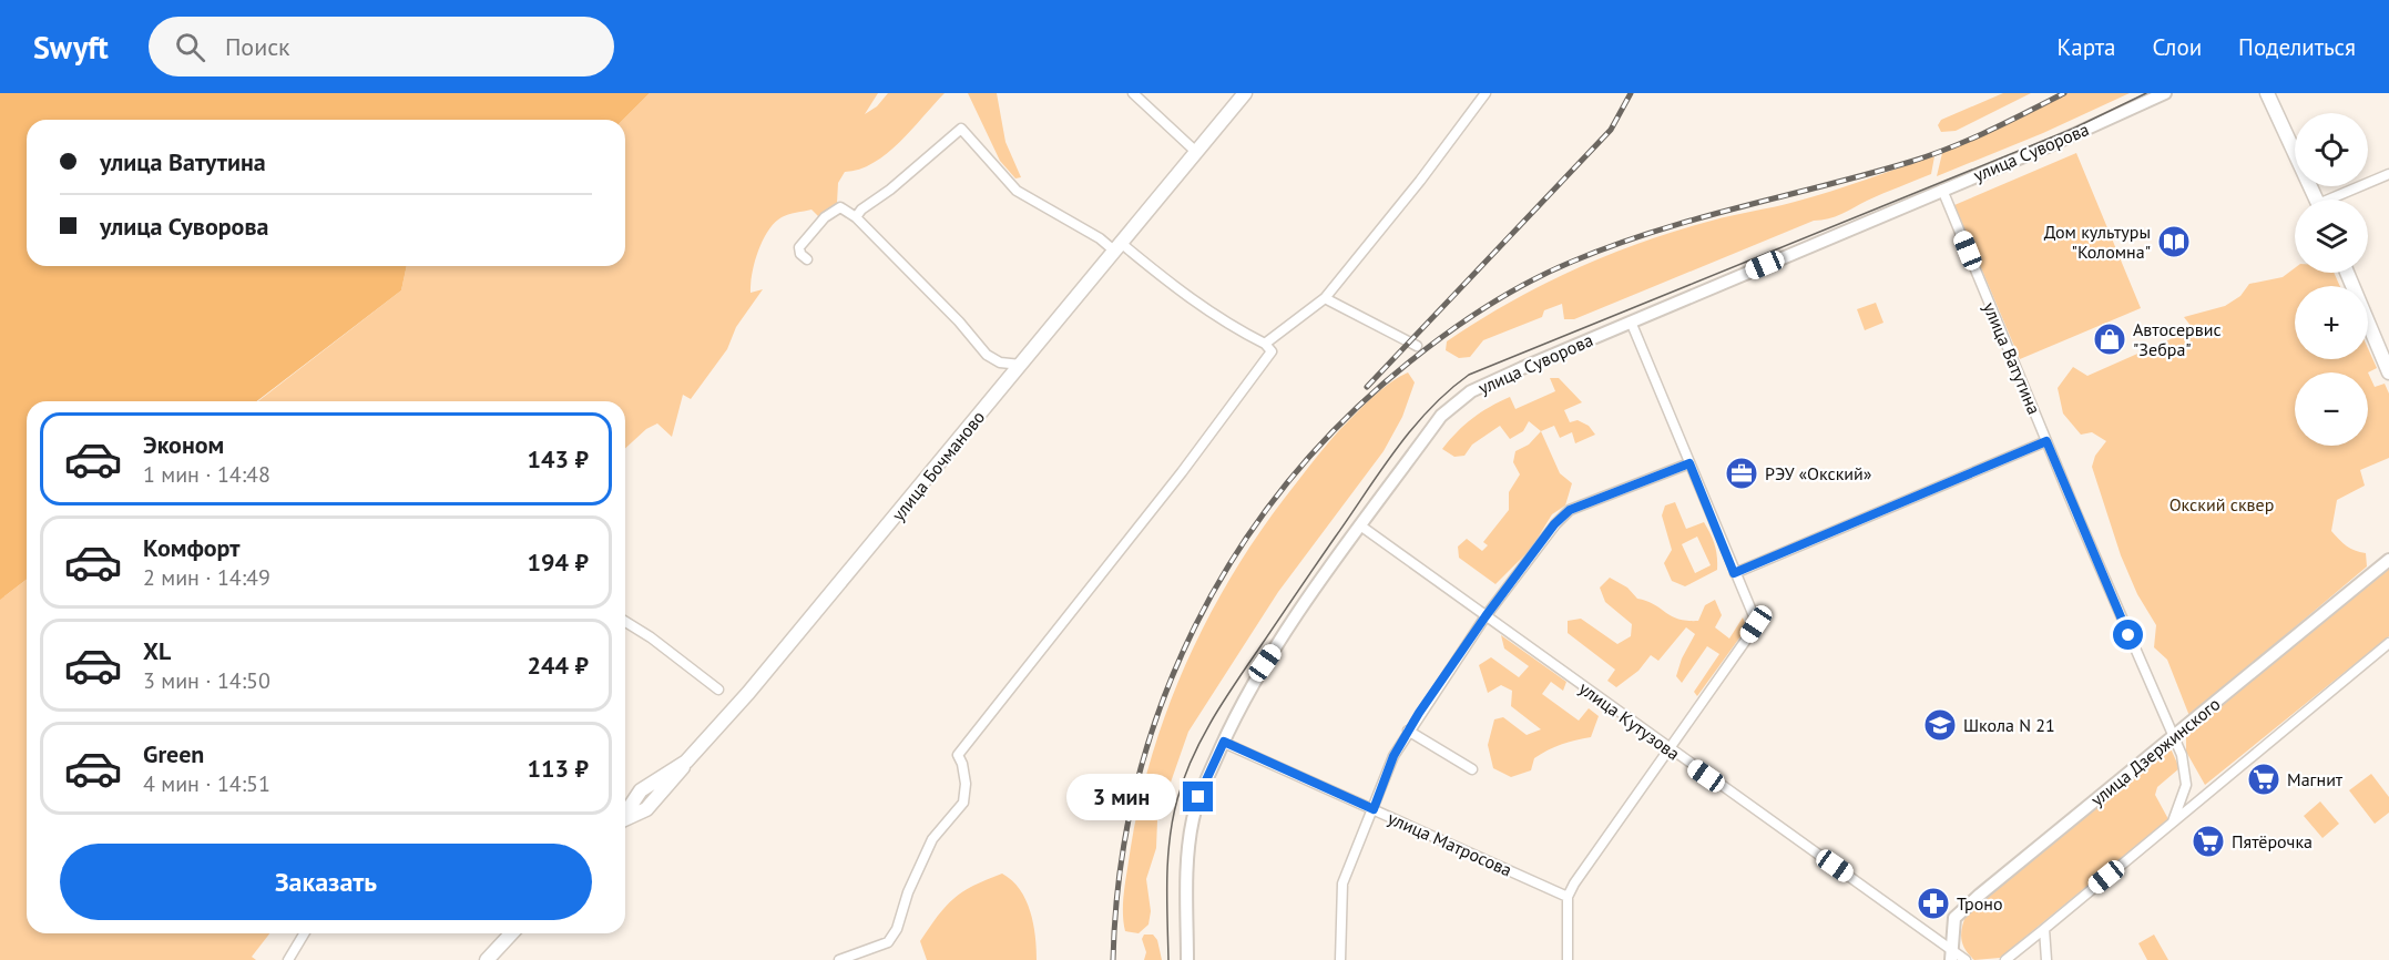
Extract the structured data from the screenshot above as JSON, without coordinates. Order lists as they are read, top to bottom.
{
  "streets": {
    "main road": ["улица Бочманово"],
    "street": [
      "улица Суворова",
      "улица Ватутина",
      "улица Кутузова",
      "улица Дзержинского",
      "улица Матросова"
    ]
  },
  "crossings": [
    ["улица Суворова", "улица Ватутина"],
    ["улица Суворова", "улица Кутузова"],
    ["улица Суворова", "улица Матросова"],
    ["улица Ватутина", "улица Дзержинского"],
    ["улица Кутузова", "улица Дзержинского"]
  ],
  "parks": ["Окский сквер"],
  "places": {
    "library": ["Дом культуры \"Коломна\""],
    "shop": ["Автосервис \"Зебра\""],
    "office": ["РЭУ «Окский»"],
    "school or university": ["Школа N 21"],
    "supermarket": ["Магнит", "Пятёрочка"],
    "pharmacy": ["Троно"]
  },
  "page": {
    "header": "Swyft",
    "search": "Поиск",
    "nav": ["Карта", "Слои", "Поделиться"],
    "map_buttons": ["+", "−"],
    "banner": ["улица Ватутина", "улица Суворова"],
    "list": [
      {
        "name": "Эконом",
        "note": "1 мин · 14:48",
        "value": "143 ₽"
      },
      {
        "name": "Комфорт",
        "note": "2 мин · 14:49",
        "value": "194 ₽"
      },
      {
        "name": "XL",
        "note": "3 мин · 14:50",
        "value": "244 ₽"
      },
      {
        "name": "Green",
        "note": "4 мин · 14:51",
        "value": "113 ₽"
      }
    ],
    "bubble": "3 мин",
    "buttons": "Заказать"
  }
}
